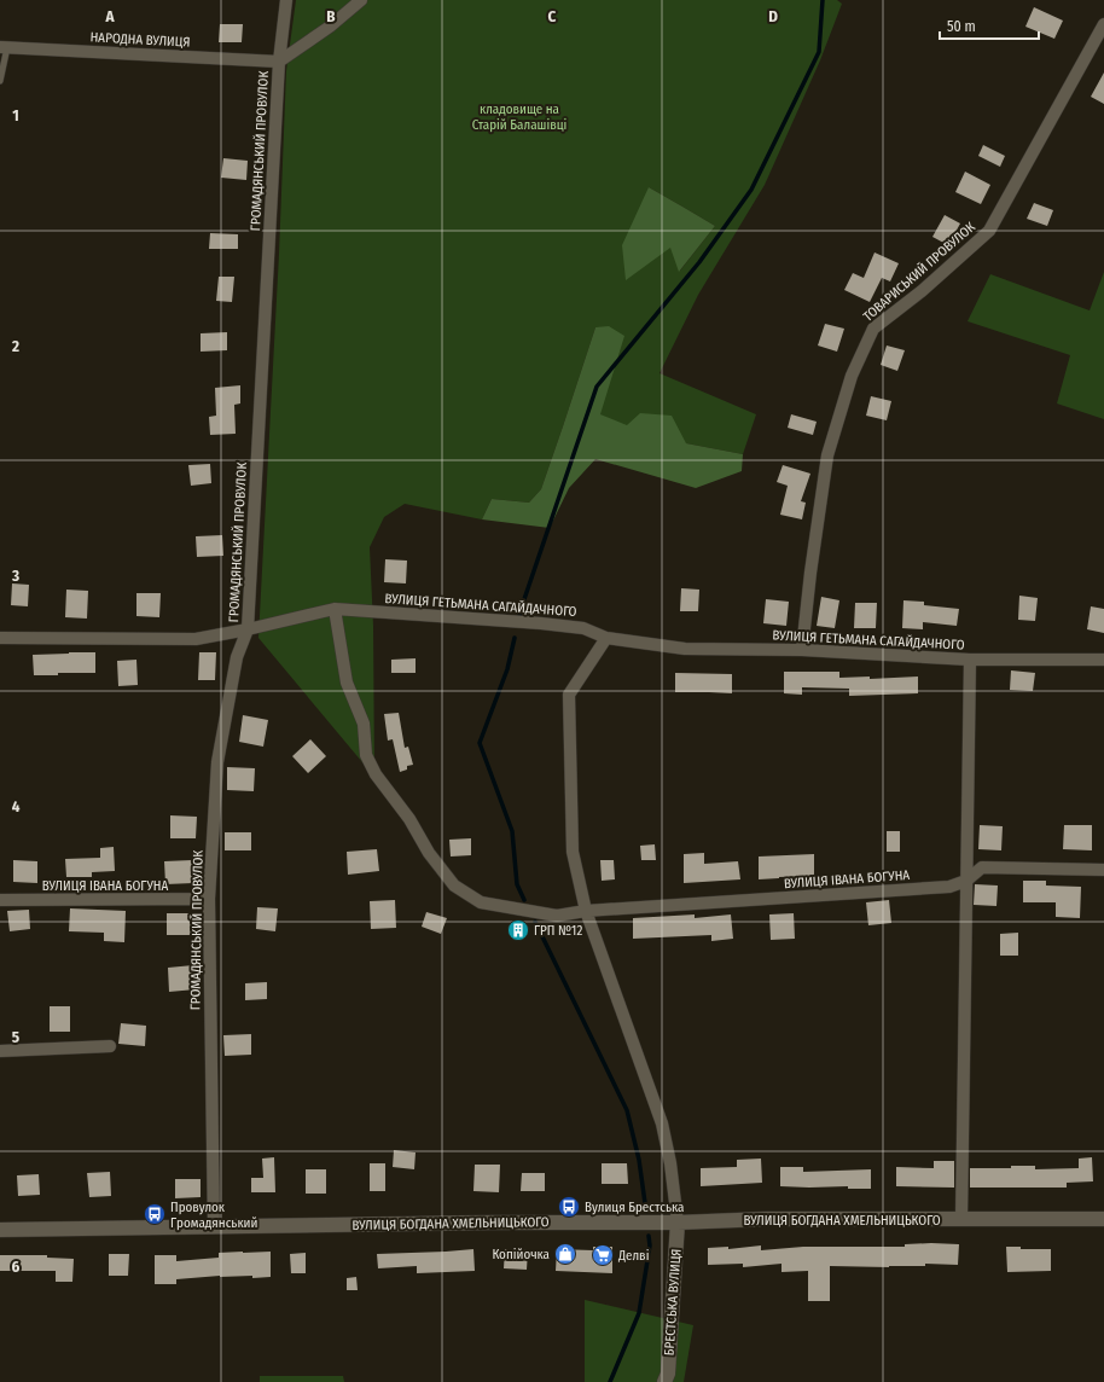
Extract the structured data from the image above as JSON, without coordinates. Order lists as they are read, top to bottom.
{
  "streets": {
    "street": [
      "НАРОДНА ВУЛИЦЯ",
      "ГРОМАДЯНСЬКИЙ ПРОВУЛОК",
      "ТОВАРИСЬКИЙ ПРОВУЛОК",
      "ВУЛИЦЯ ГЕТЬМАНА САГАЙДАЧНОГО",
      "ВУЛИЦЯ ІВАНА БОГУНА",
      "ВУЛИЦЯ БОГДАНА ХМЕЛЬНИЦЬКОГО",
      "БРЕСТСЬКА ВУЛИЦЯ"
    ]
  },
  "crossings": [
    ["НАРОДНА ВУЛИЦЯ", "ГРОМАДЯНСЬКИЙ ПРОВУЛОК"],
    ["ГРОМАДЯНСЬКИЙ ПРОВУЛОК", "ВУЛИЦЯ ГЕТЬМАНА САГАЙДАЧНОГО"],
    ["ГРОМАДЯНСЬКИЙ ПРОВУЛОК", "ВУЛИЦЯ ІВАНА БОГУНА"],
    ["ГРОМАДЯНСЬКИЙ ПРОВУЛОК", "ВУЛИЦЯ БОГДАНА ХМЕЛЬНИЦЬКОГО"],
    ["ТОВАРИСЬКИЙ ПРОВУЛОК", "ВУЛИЦЯ ГЕТЬМАНА САГАЙДАЧНОГО"],
    ["ВУЛИЦЯ БОГДАНА ХМЕЛЬНИЦЬКОГО", "БРЕСТСЬКА ВУЛИЦЯ"]
  ],
  "parks": ["кладовище на Старій Балашівці"],
  "places": {
    "building": ["ГРП №12"],
    "bus stop": ["Вулиця Брестська", "Провулок Громадянський"],
    "shop": ["Копійочка"],
    "supermarket": ["Делві"]
  },
  "scale_bar": "50 m",
  "grid": {
    "columns": [
      "A",
      "B",
      "C",
      "D"
    ],
    "rows": [
      "1",
      "2",
      "3",
      "4",
      "5",
      "6"
    ]
  }
}
